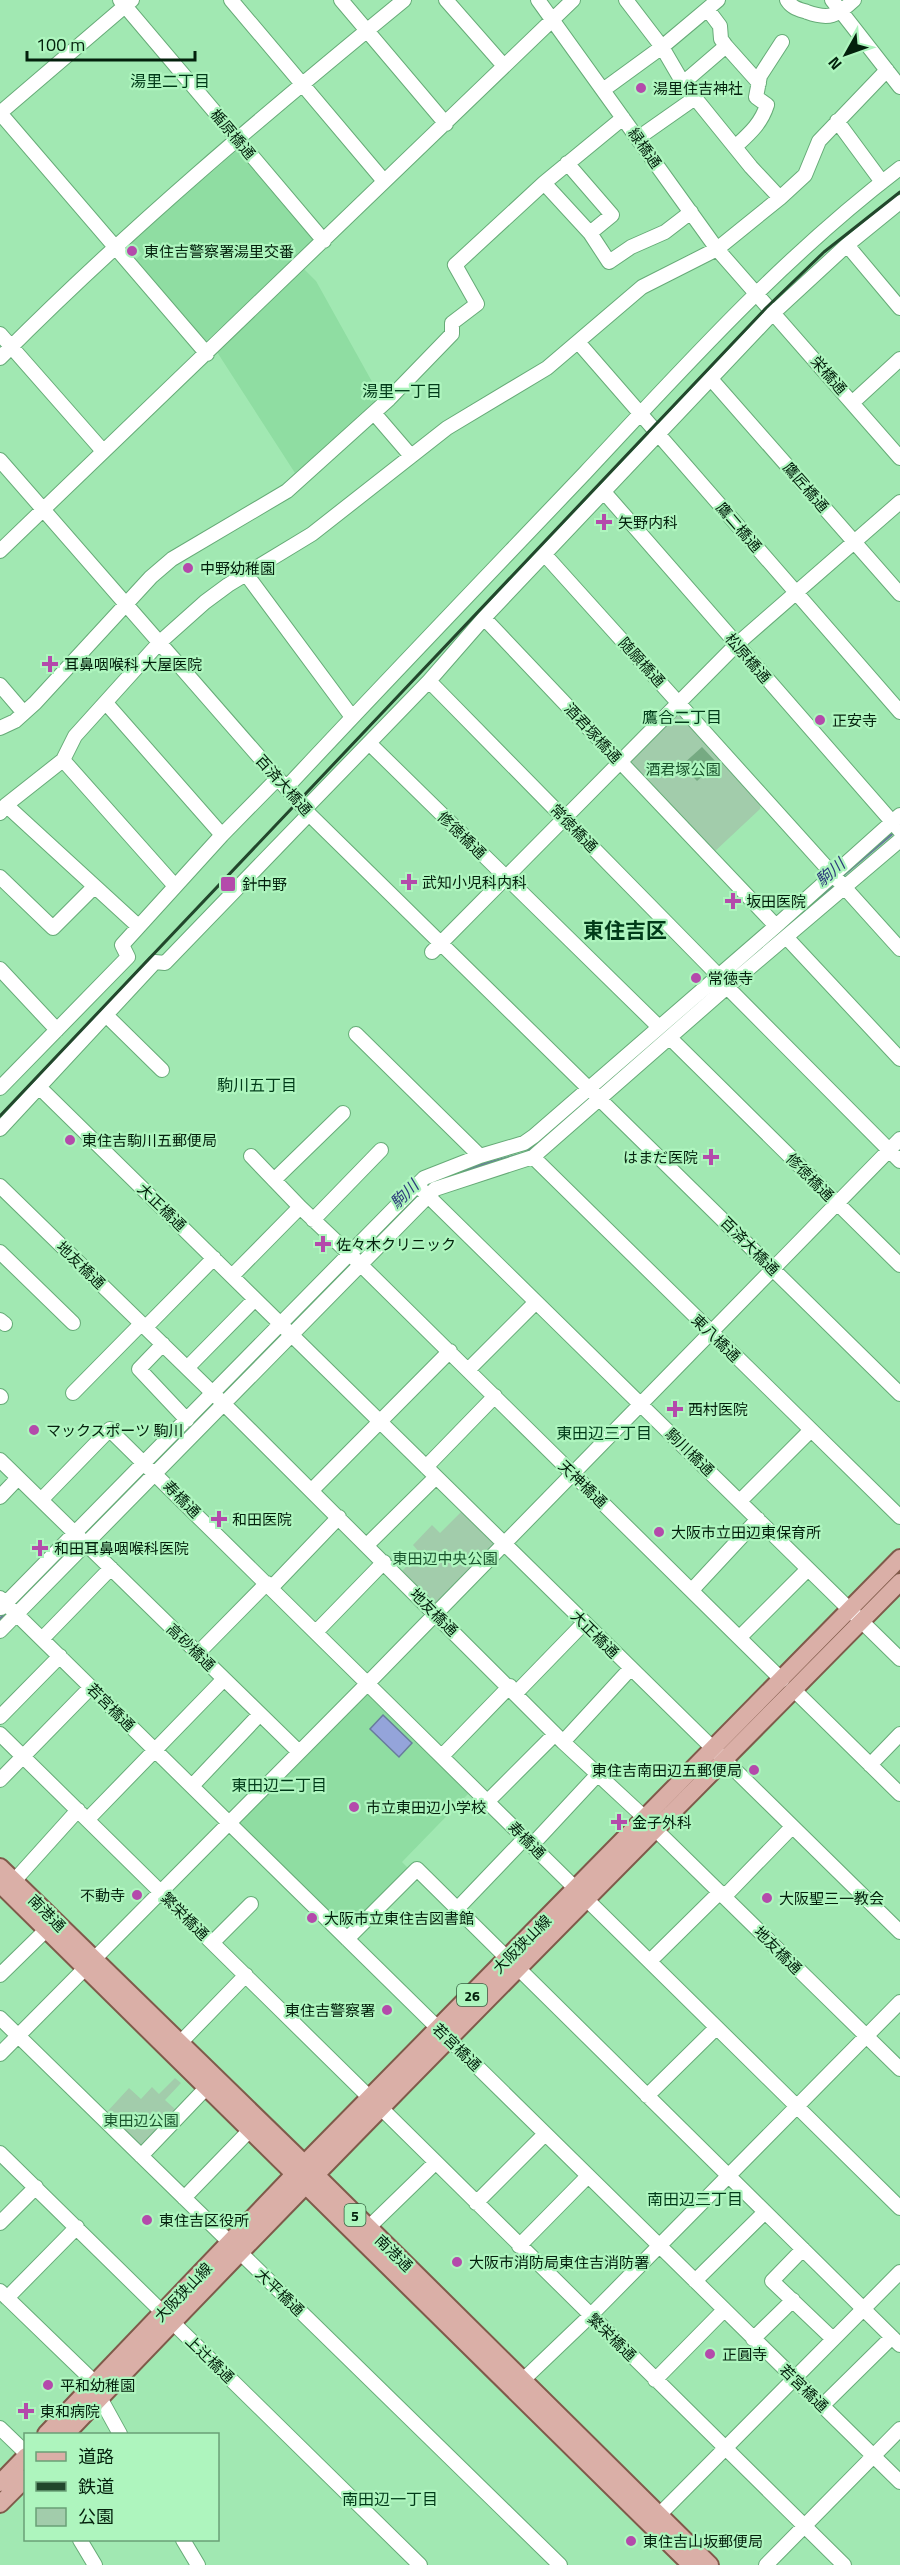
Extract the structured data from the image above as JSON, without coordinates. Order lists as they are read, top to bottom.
{
  "streets": {
    "main road": [
      "南港通",
      "大阪狭山線",
      "26",
      "5"
    ],
    "street": [
      "楯原橋通",
      "緑橋通",
      "栄橋通",
      "鷹匠橋通",
      "鷹二橋通",
      "松原橋通",
      "随願橋通",
      "酒君塚橋通",
      "百済大橋通",
      "常徳橋通",
      "修徳橋通",
      "大正橋通",
      "地友橋通",
      "東八橋通",
      "駒川橋通",
      "天神橋通",
      "寿橋通",
      "高砂橋通",
      "若宮橋通",
      "繁栄橋通",
      "大平橋通",
      "上辻橋通"
    ]
  },
  "crossings": [
    ["緑橋通", "栄橋通"],
    ["大正橋通", "大阪狭山線"],
    ["地友橋通", "大阪狭山線"],
    ["駒川橋通", "大阪狭山線"],
    ["天神橋通", "大阪狭山線"],
    ["寿橋通", "高砂橋通"],
    ["寿橋通", "大阪狭山線"],
    ["若宮橋通", "大阪狭山線"],
    ["南港通", "大阪狭山線"],
    ["繁栄橋通", "大阪狭山線"],
    ["大阪狭山線", "大平橋通"],
    ["大阪狭山線", "上辻橋通"]
  ],
  "districts": [
    "湯里二丁目",
    "湯里一丁目",
    "鷹合二丁目",
    "東住吉区",
    "駒川五丁目",
    "東田辺三丁目",
    "東田辺二丁目",
    "南田辺三丁目",
    "南田辺一丁目"
  ],
  "water": ["駒川"],
  "parks": ["酒君塚公園", "東田辺中央公園", "東田辺公園"],
  "places": {
    "other": [
      "湯里住吉神社",
      "東住吉警察署湯里交番",
      "中野幼稚園",
      "正安寺",
      "常徳寺",
      "東住吉駒川五郵便局",
      "マックスポーツ 駒川",
      "大阪市立田辺東保育所",
      "東住吉南田辺五郵便局",
      "市立東田辺小学校",
      "不動寺",
      "大阪聖三一教会",
      "大阪市立東住吉図書館",
      "東住吉警察署",
      "東住吉区役所",
      "大阪市消防局東住吉消防署",
      "正圓寺",
      "平和幼稚園",
      "東住吉山坂郵便局"
    ],
    "health": [
      "矢野内科",
      "耳鼻咽喉科 大屋医院",
      "武知小児科内科",
      "坂田医院",
      "はまだ医院",
      "佐々木クリニック",
      "西村医院",
      "和田医院",
      "和田耳鼻咽喉科医院",
      "金子外科",
      "東和病院"
    ],
    "transit": ["針中野"]
  },
  "legend": ["道路", "鉄道", "公園"],
  "scale_bar": "100 m",
  "north": "bottom left"
}
